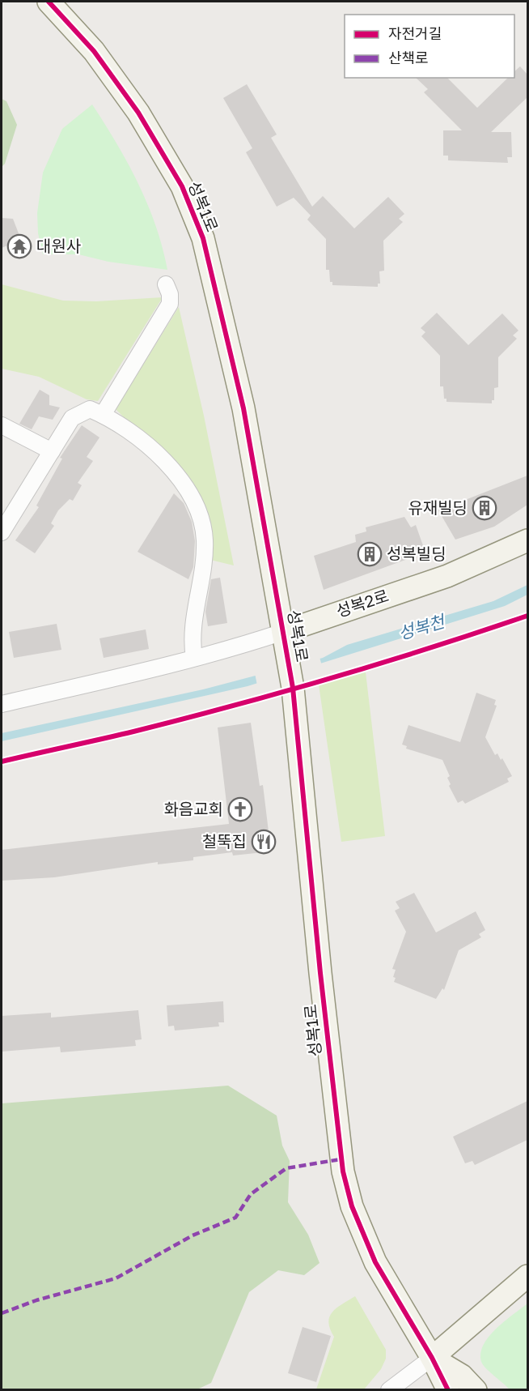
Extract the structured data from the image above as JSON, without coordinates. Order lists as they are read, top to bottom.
{
  "streets": {
    "street": ["성복1로", "성복2로"]
  },
  "crossings": [
    ["성복1로", "성복2로"]
  ],
  "water": ["성복천"],
  "places": {
    "temple": ["대원사"],
    "building": ["유재빌딩", "성복빌딩"],
    "church": ["화음교회"],
    "restaurant": ["철뚝집"]
  },
  "legend": ["자전거길", "산책로"]
}
